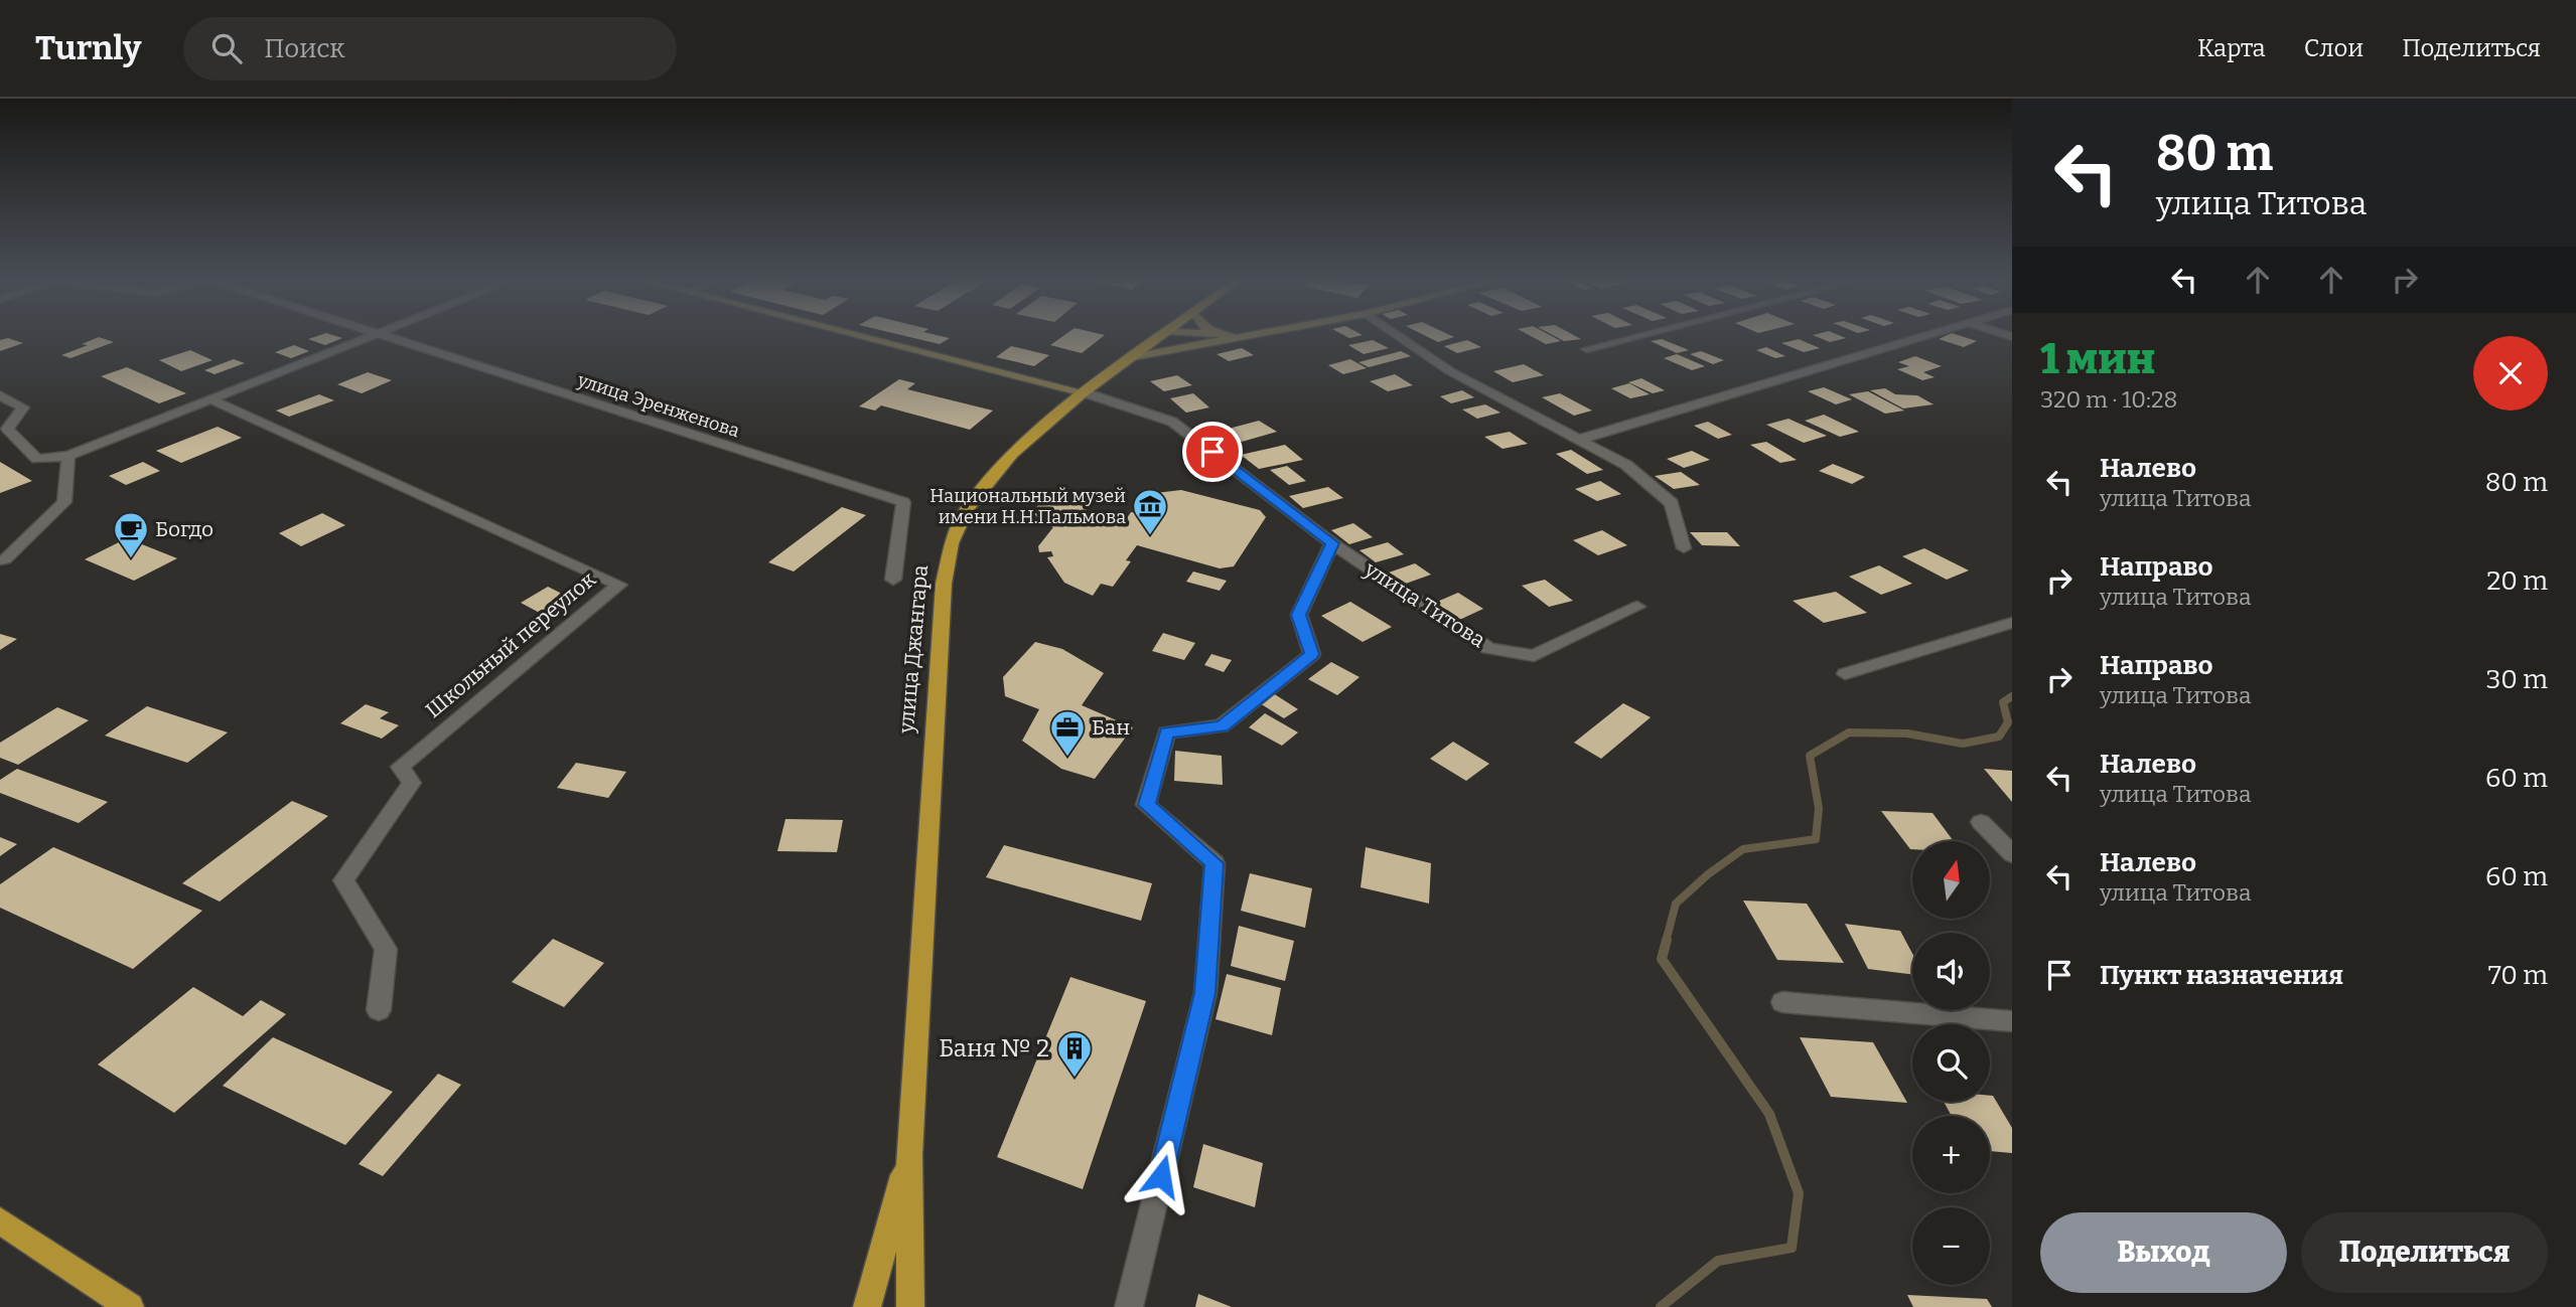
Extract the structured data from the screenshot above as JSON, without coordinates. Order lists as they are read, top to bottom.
{
  "streets": {
    "main road": ["улица Джангара"],
    "street": ["улица Эренженова", "улица Титова", "Школьный переулок"]
  },
  "crossings": [
    ["улица Титова", "улица Джангара"]
  ],
  "places": {
    "museum": ["Национальный музей имени Н.Н.Пальмова"],
    "cafe": ["Богдо"],
    "office": ["Бан"],
    "building": ["Баня № 2"]
  },
  "north": "top",
  "page": {
    "header": "Turnly",
    "search": "Поиск",
    "nav": ["Карта", "Слои", "Поделиться"],
    "turn": ["80 m", "улица Титова"],
    "heading": ["1 мин", "320 m · 10:28"],
    "list": [
      {
        "name": "Налево",
        "note": "улица Титова",
        "value": "80 m"
      },
      {
        "name": "Направо",
        "note": "улица Титова",
        "value": "20 m"
      },
      {
        "name": "Направо",
        "note": "улица Титова",
        "value": "30 m"
      },
      {
        "name": "Налево",
        "note": "улица Титова",
        "value": "60 m"
      },
      {
        "name": "Налево",
        "note": "улица Титова",
        "value": "60 m"
      },
      {
        "name": "Пункт назначения",
        "value": "70 m"
      }
    ],
    "map_buttons": ["+", "−"],
    "buttons": ["Выход", "Поделиться"]
  }
}
